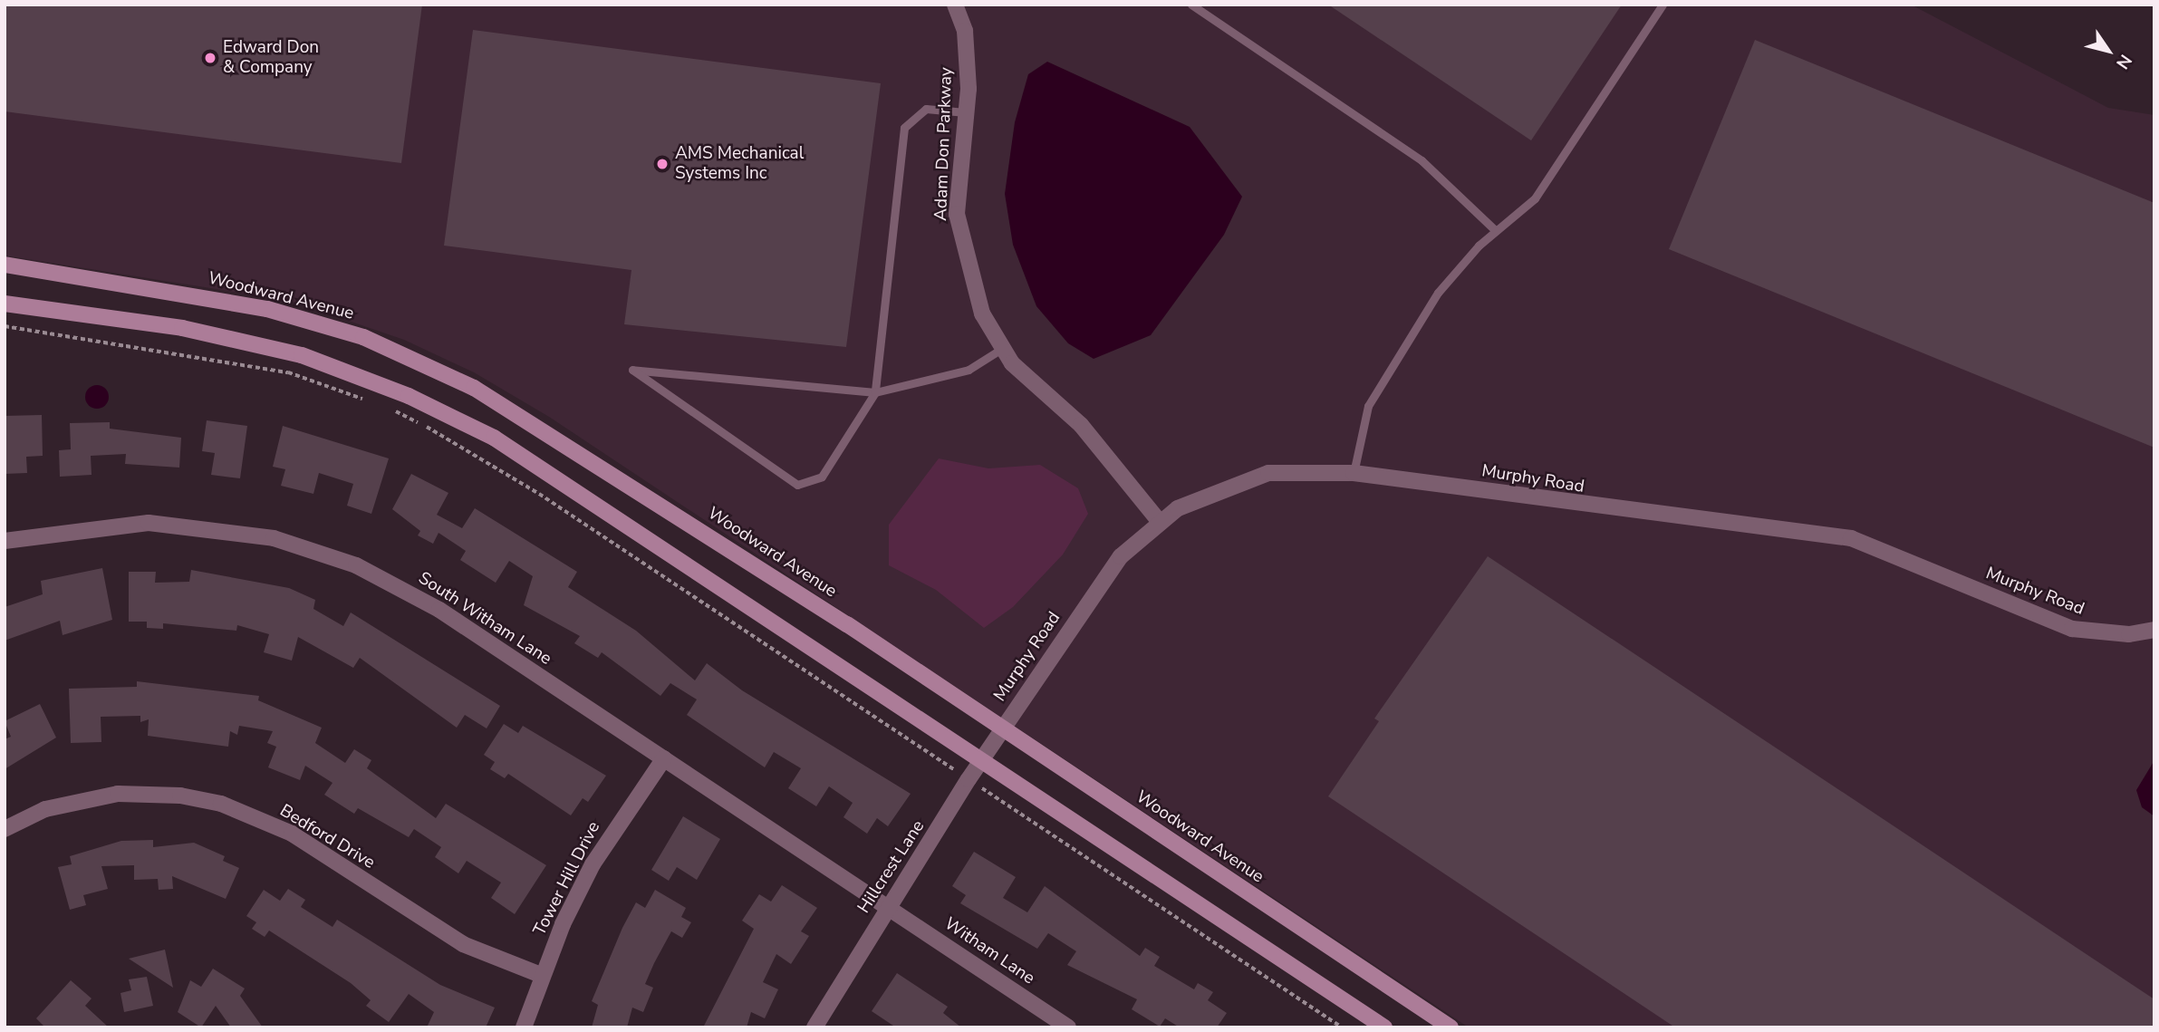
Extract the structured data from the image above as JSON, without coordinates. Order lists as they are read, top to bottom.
{
  "streets": {
    "street": [
      "Adam Don Parkway",
      "Woodward Avenue",
      "Murphy Road",
      "South Witham Lane",
      "Bedford Drive",
      "Hillcrest Lane",
      "Tower Hill Drive",
      "Witham Lane"
    ]
  },
  "crossings": [
    ["Adam Don Parkway", "Murphy Road"],
    ["Woodward Avenue", "Murphy Road"],
    ["Woodward Avenue", "Hillcrest Lane"],
    ["Murphy Road", "Hillcrest Lane"],
    ["South Witham Lane", "Hillcrest Lane"],
    ["South Witham Lane", "Tower Hill Drive"],
    ["South Witham Lane", "Witham Lane"],
    ["Bedford Drive", "Tower Hill Drive"],
    ["Hillcrest Lane", "Witham Lane"]
  ],
  "places": ["Edward Don & Company", "AMS Mechanical Systems Inc"],
  "north": "bottom right"
}
